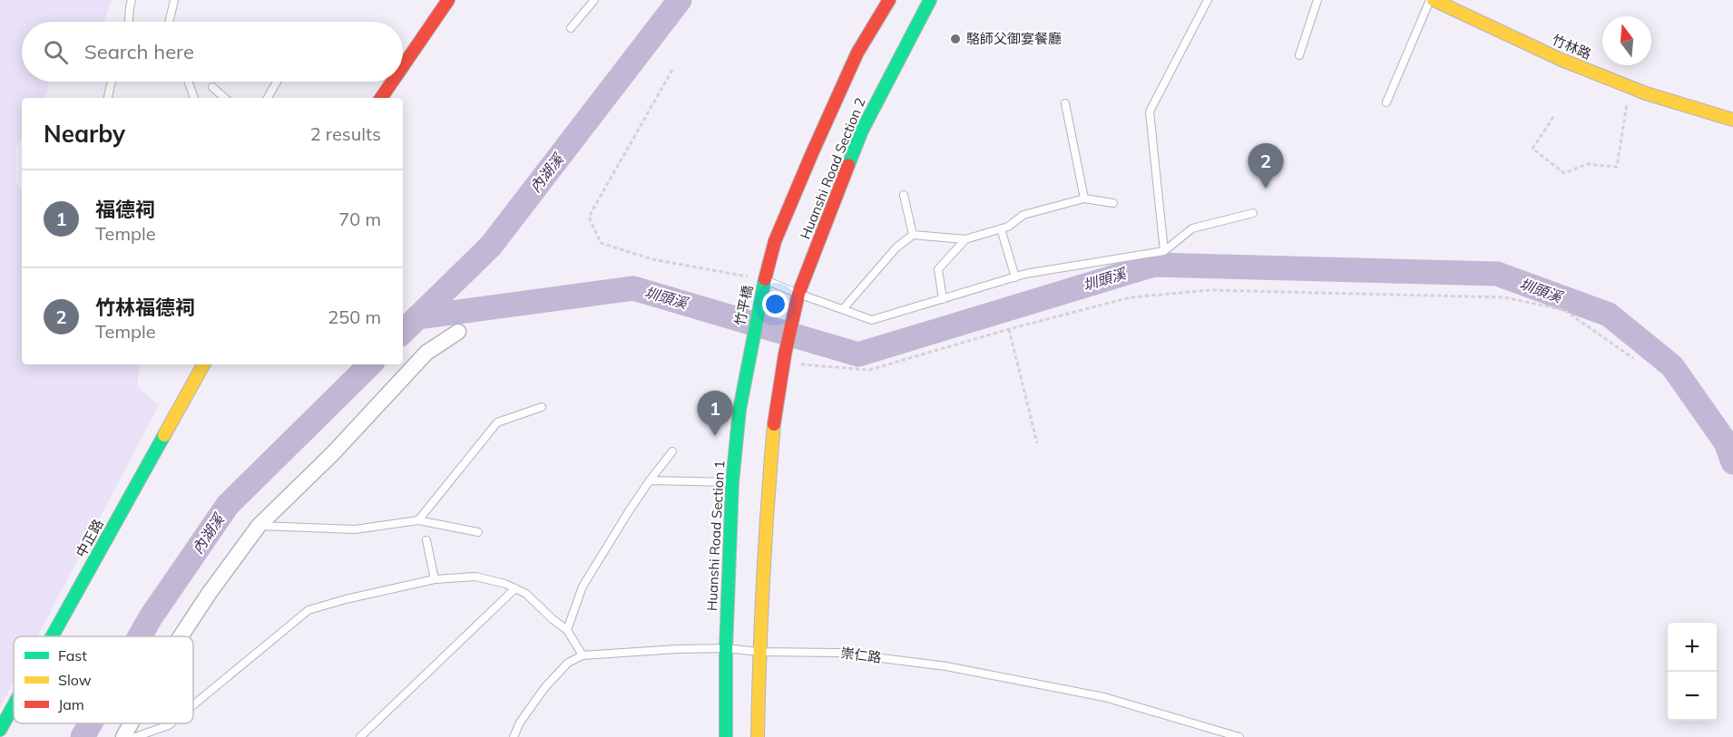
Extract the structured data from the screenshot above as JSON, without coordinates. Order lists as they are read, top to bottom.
{
  "streets": {
    "main road": [
      "竹林路",
      "Huanshi Road Section 2",
      "竹平橋",
      "Huanshi Road Section 1",
      "中正路"
    ],
    "lane": ["崇仁路"]
  },
  "crossings": [
    ["Huanshi Road Section 2", "竹平橋"],
    ["竹平橋", "Huanshi Road Section 1"],
    ["Huanshi Road Section 1", "崇仁路"]
  ],
  "water": ["內湖溪", "圳頭溪"],
  "places": ["駱師父御宴餐廳"],
  "legend": ["Fast", "Slow", "Jam"],
  "north": "top",
  "page": {
    "search": "Search here",
    "heading": ["Nearby", "2 results"],
    "pins": ["2", "1"],
    "list": [
      {
        "mark": "1",
        "name": "福德祠",
        "note": "Temple",
        "value": "70 m"
      },
      {
        "mark": "2",
        "name": "竹林福德祠",
        "note": "Temple",
        "value": "250 m"
      }
    ],
    "map_buttons": ["+", "−"]
  }
}
